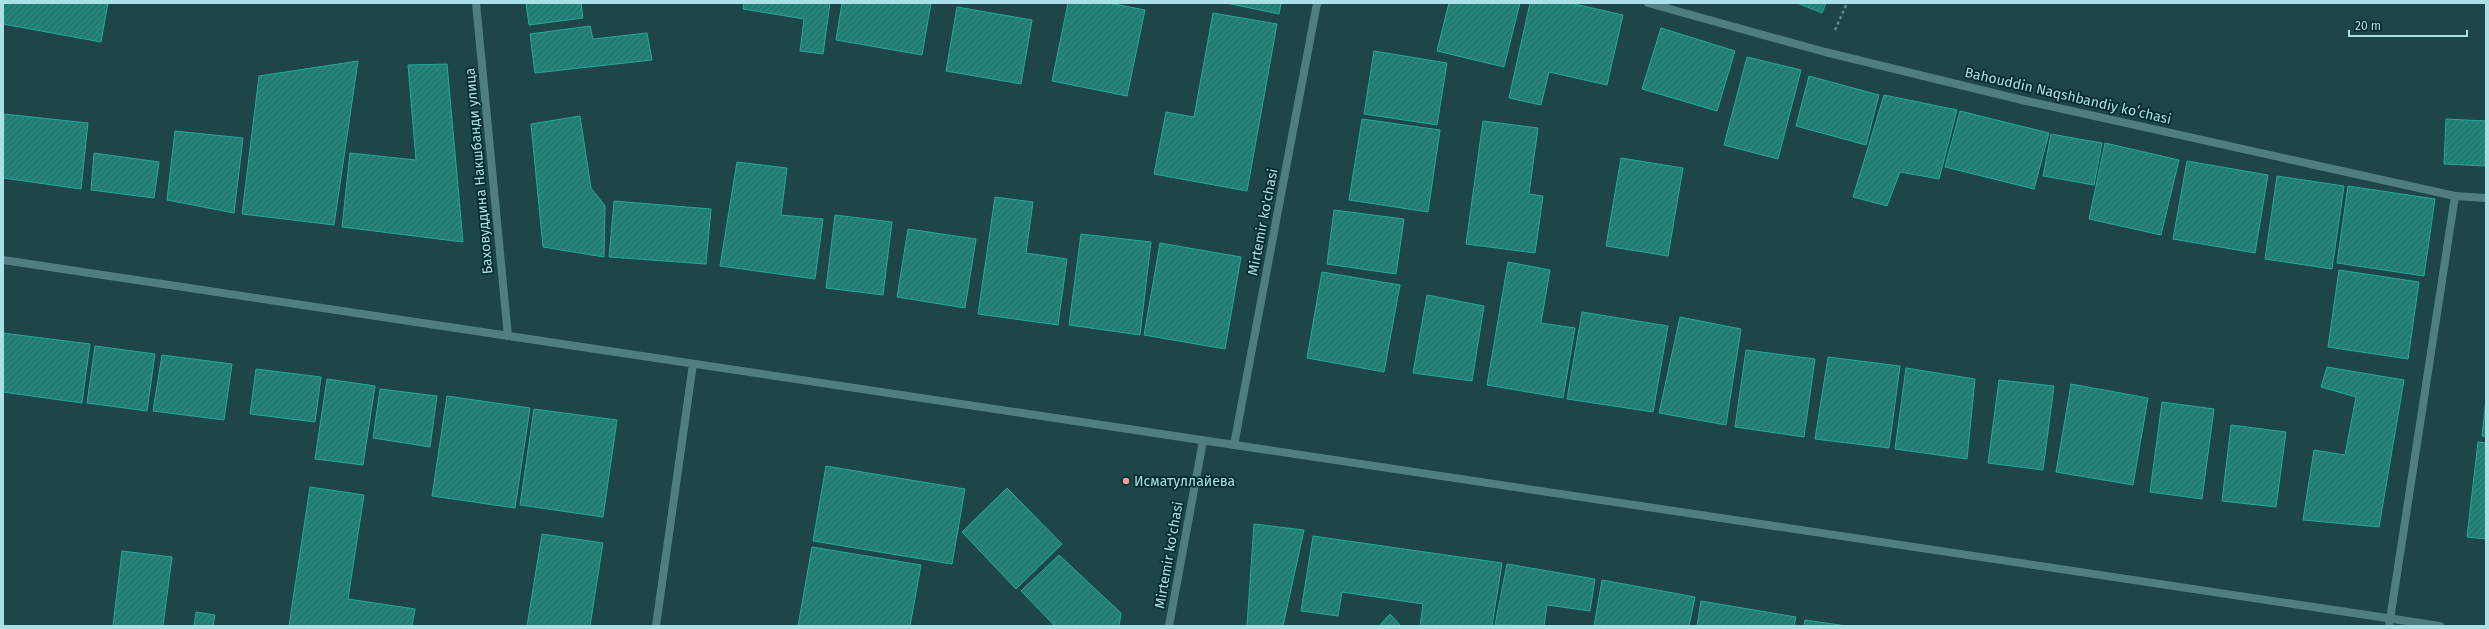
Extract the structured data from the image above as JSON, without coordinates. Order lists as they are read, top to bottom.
{
  "streets": {
    "street": ["Bahouddin Naqshbandiy koʻchasi", "Баховуддина Накшбанди улица", "Mirtemir ko'chasi"]
  },
  "places": ["Исматуллайева"],
  "scale_bar": "20 m"
}
